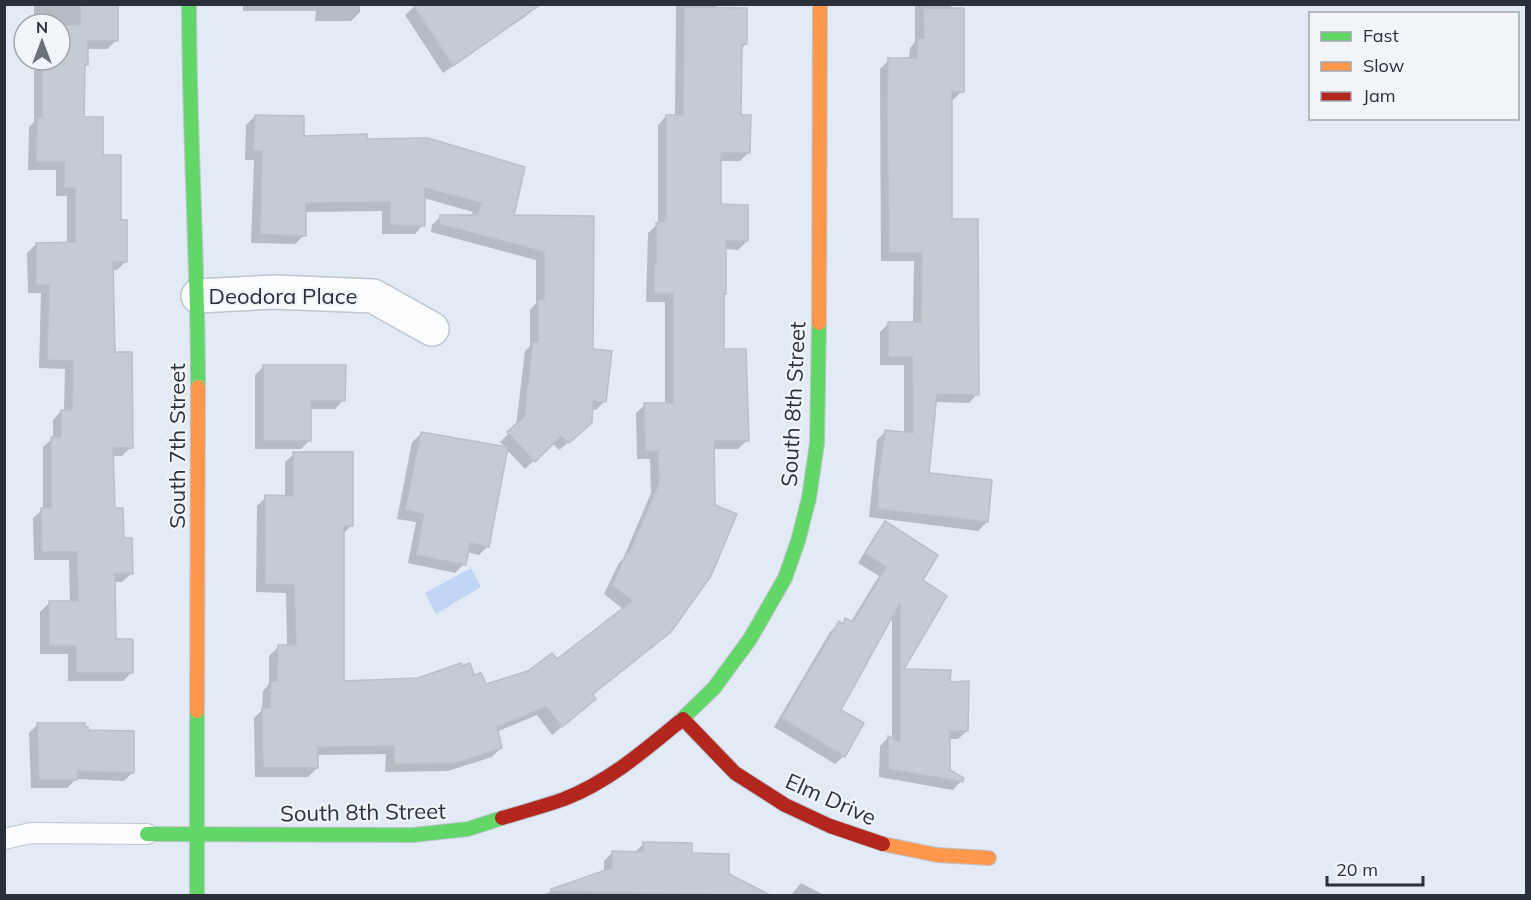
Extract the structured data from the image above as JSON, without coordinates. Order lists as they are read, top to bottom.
{
  "streets": {
    "street": [
      "Deodora Place",
      "South 8th Street",
      "South 7th Street",
      "Elm Drive"
    ]
  },
  "crossings": [
    ["Deodora Place", "South 7th Street"],
    ["South 8th Street", "South 7th Street"],
    ["South 8th Street", "Elm Drive"]
  ],
  "legend": ["Fast", "Slow", "Jam"],
  "scale_bar": "20 m",
  "north": "top"
}
